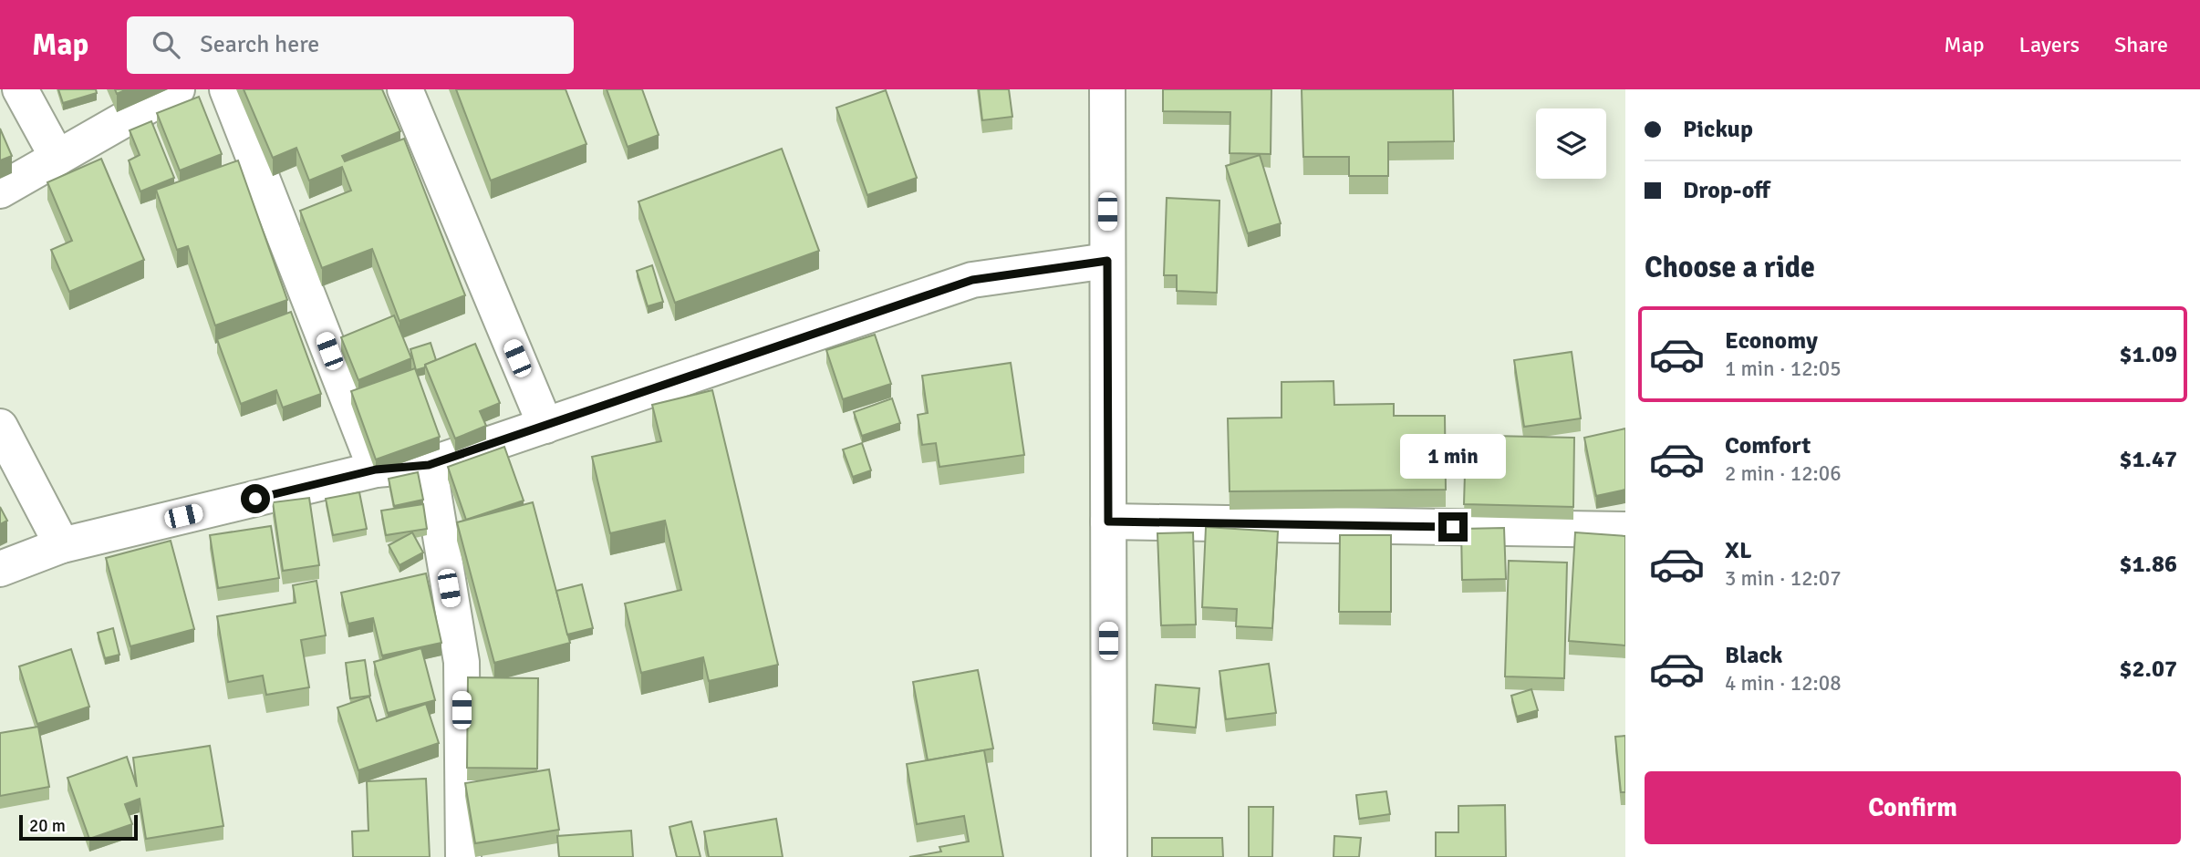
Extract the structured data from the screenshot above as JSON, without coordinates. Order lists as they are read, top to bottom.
{
  "scale_bar": "20 m",
  "page": {
    "header": "Map",
    "search": "Search here",
    "nav": ["Map", "Layers", "Share"],
    "banner": ["Pickup", "Drop-off"],
    "heading": "Choose a ride",
    "list": [
      {
        "name": "Economy",
        "note": "1 min · 12:05",
        "value": "$1.09"
      },
      {
        "name": "Comfort",
        "note": "2 min · 12:06",
        "value": "$1.47"
      },
      {
        "name": "XL",
        "note": "3 min · 12:07",
        "value": "$1.86"
      },
      {
        "name": "Black",
        "note": "4 min · 12:08",
        "value": "$2.07"
      }
    ],
    "bubble": "1 min",
    "buttons": "Confirm",
    "scale": "20 m"
  }
}
